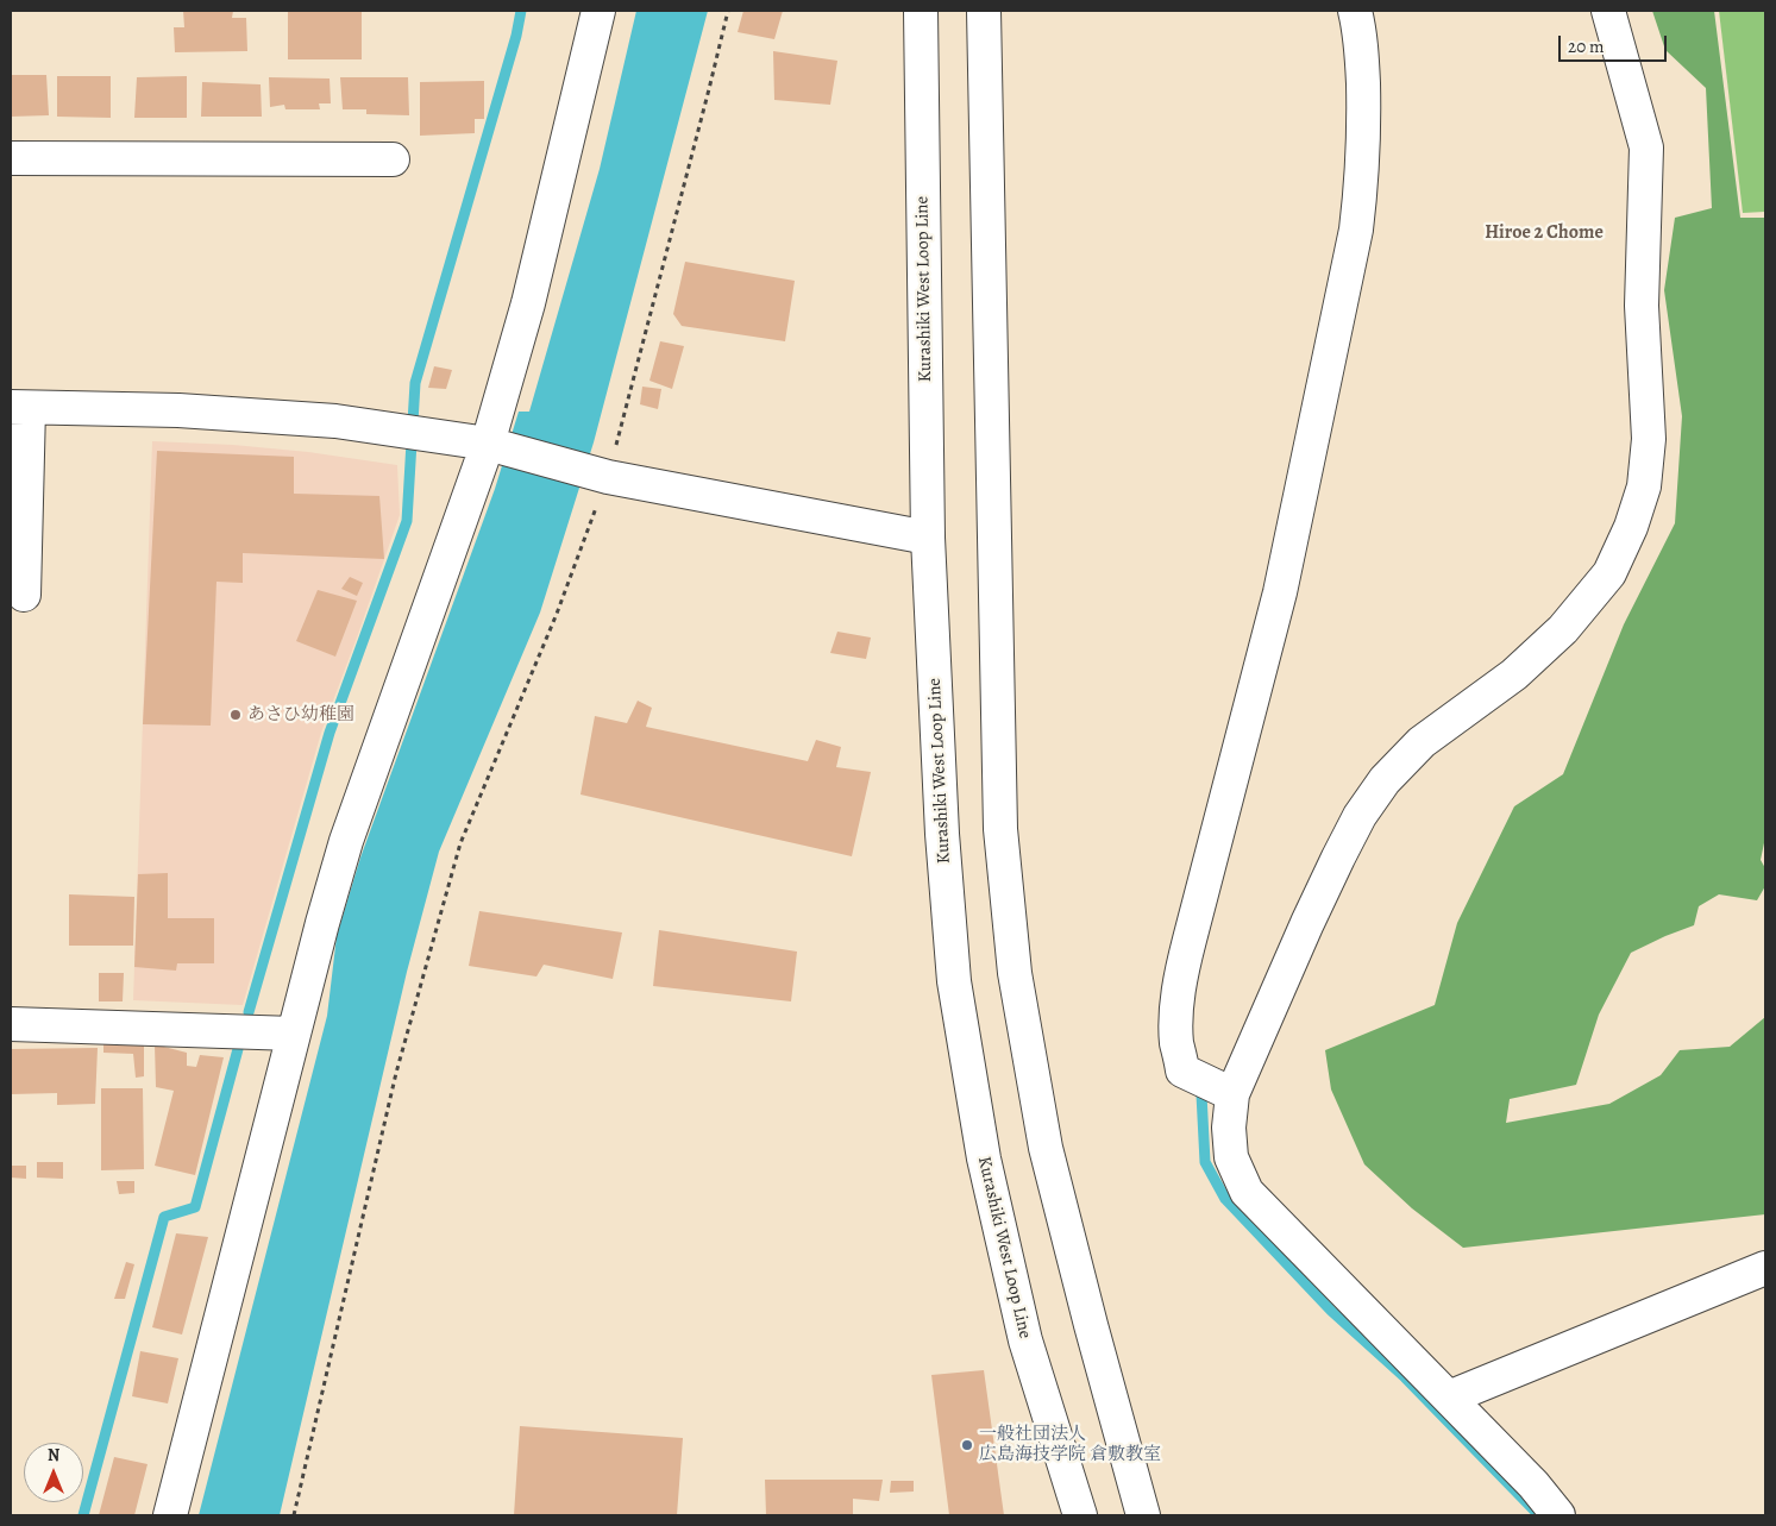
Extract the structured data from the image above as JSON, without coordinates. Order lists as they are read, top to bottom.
{
  "streets": {
    "street": ["Kurashiki West Loop Line"]
  },
  "districts": ["Hiroe 2 Chome"],
  "places": ["あさひ幼稚園", "一般社団法人 広島海技学院 倉敷教室"],
  "scale_bar": "20 m",
  "north": "top"
}
